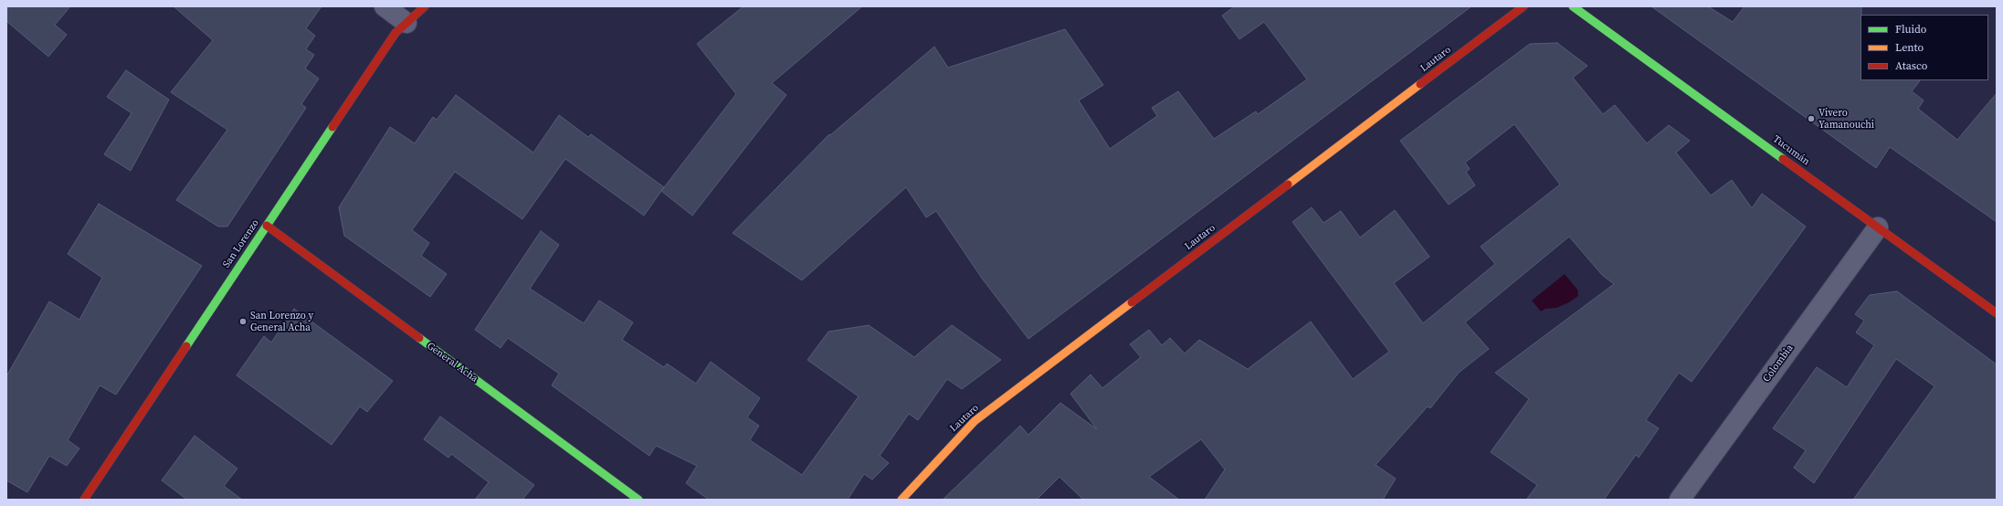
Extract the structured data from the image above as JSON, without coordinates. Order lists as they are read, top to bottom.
{
  "streets": {
    "street": [
      "Lautaro",
      "Tucumán",
      "San Lorenzo",
      "General Acha",
      "Colombia"
    ]
  },
  "crossings": [
    ["Tucumán", "Colombia"],
    ["San Lorenzo", "General Acha"]
  ],
  "places": ["Vivero Yamanouchi", "San Lorenzo y General Acha"],
  "legend": ["Fluido", "Lento", "Atasco"]
}
